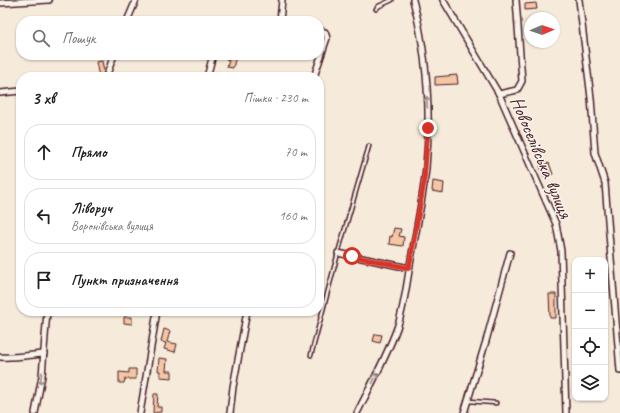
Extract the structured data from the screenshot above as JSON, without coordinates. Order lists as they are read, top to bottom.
{
  "streets": {
    "street": ["Новоселівська вулиця"]
  },
  "north": "right",
  "page": {
    "search": "Пошук",
    "heading": ["3 хв", "Пішки · 230 m"],
    "list": [
      ["Прямо", "70 m"],
      ["Ліворуч", "Воронівська вулиця", "160 m"],
      "Пункт призначення"
    ],
    "map_buttons": ["+", "−"]
  }
}
